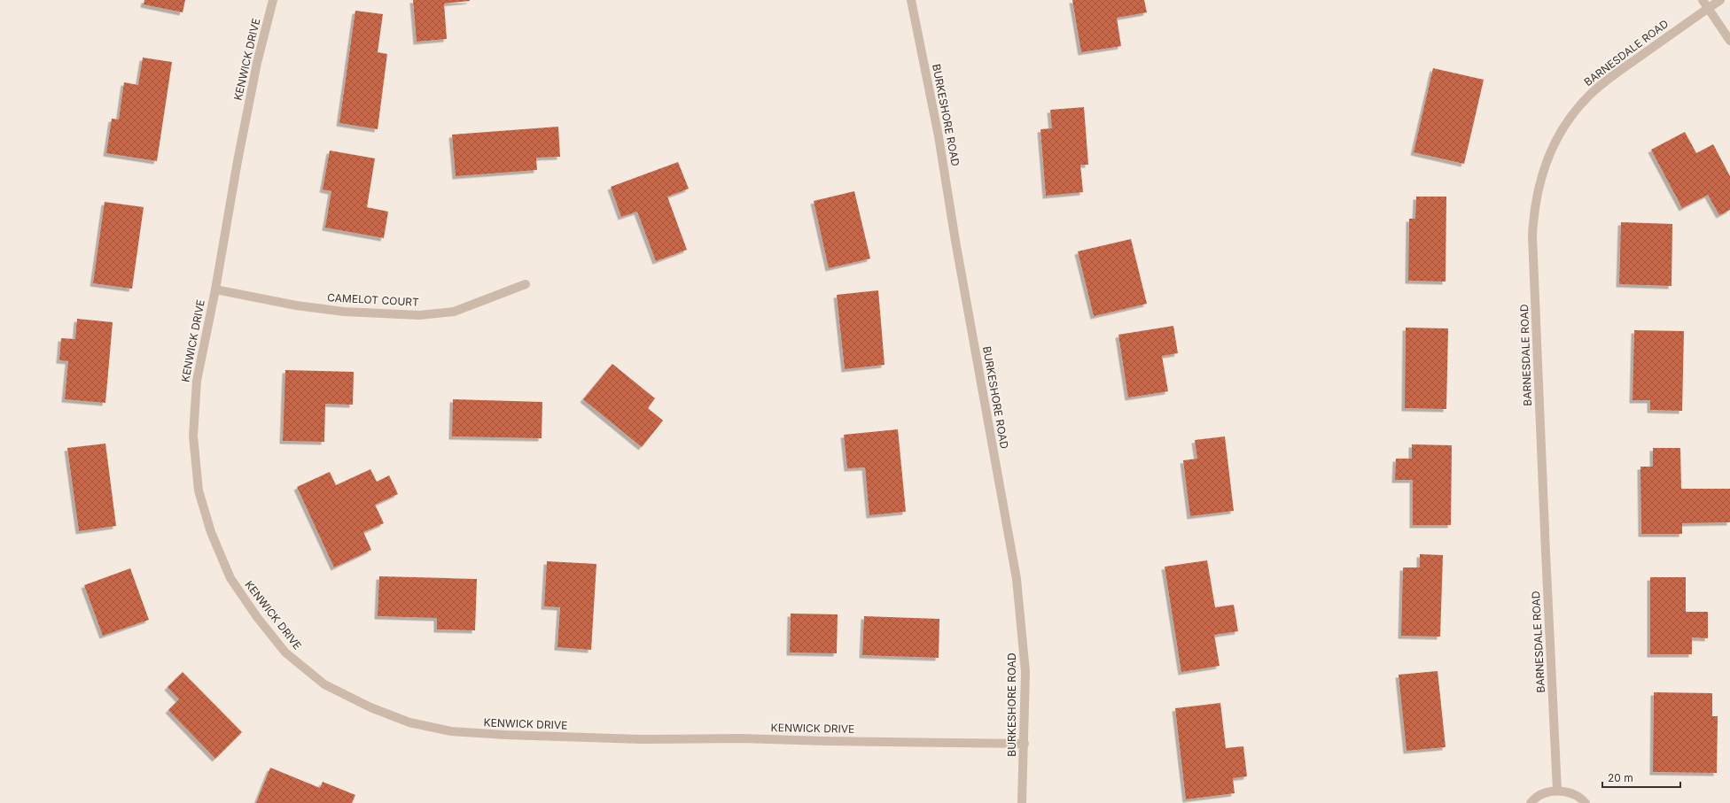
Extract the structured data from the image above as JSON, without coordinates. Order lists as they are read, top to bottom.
{
  "streets": {
    "street": [
      "BARNESDALE ROAD",
      "KENWICK DRIVE",
      "BURKESHORE ROAD",
      "CAMELOT COURT"
    ]
  },
  "crossings": [
    ["KENWICK DRIVE", "BURKESHORE ROAD"],
    ["KENWICK DRIVE", "CAMELOT COURT"]
  ],
  "scale_bar": "20 m"
}
